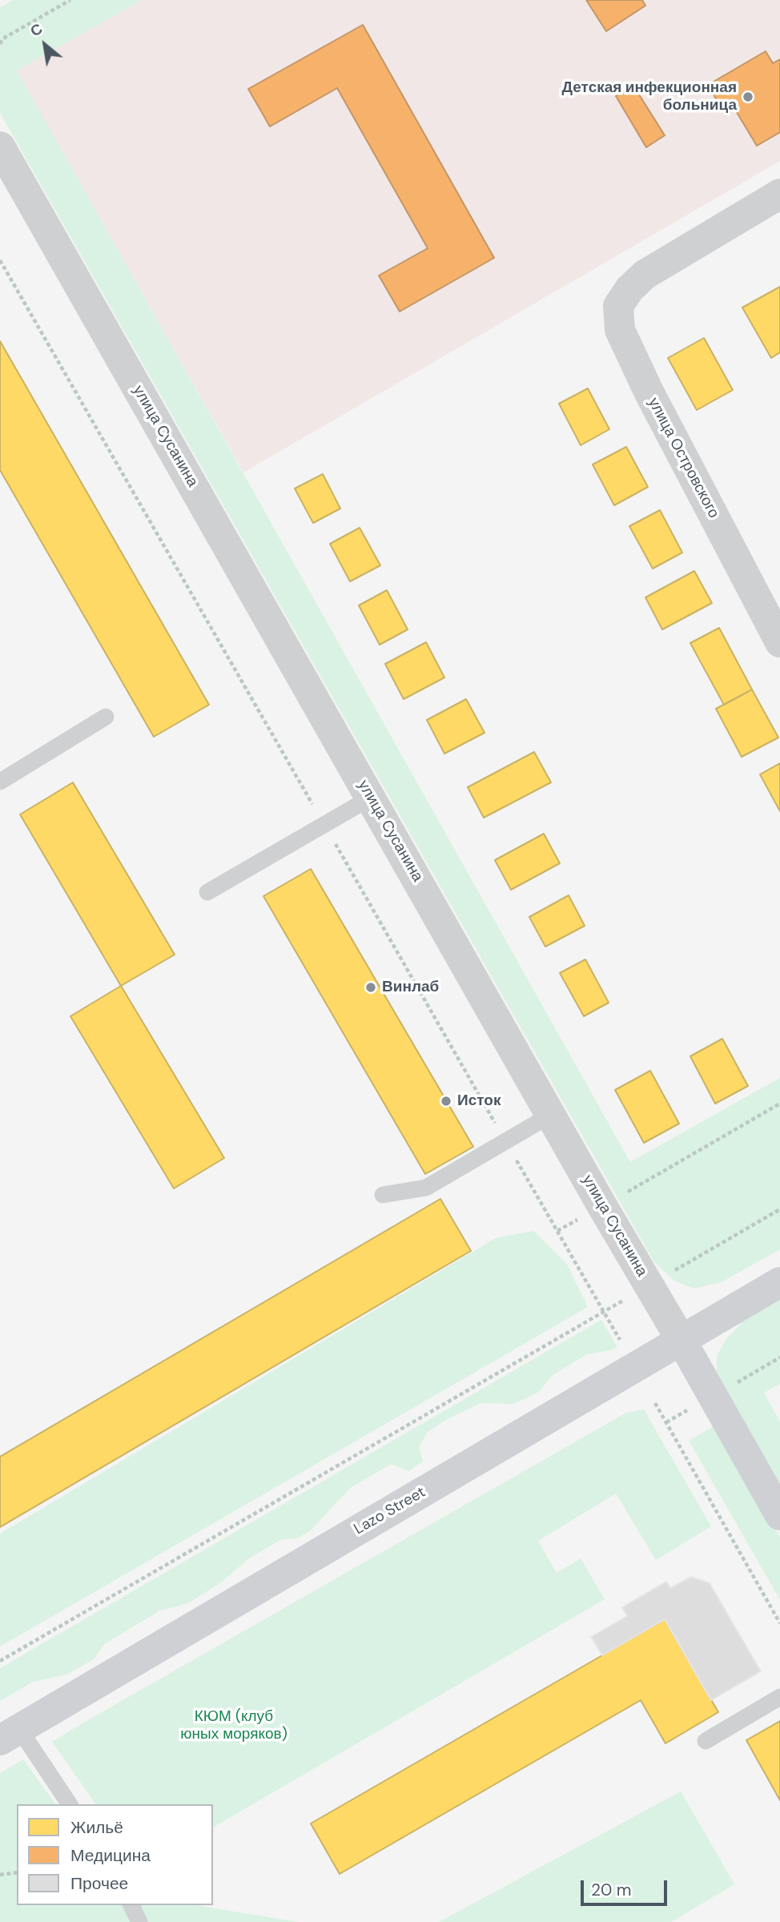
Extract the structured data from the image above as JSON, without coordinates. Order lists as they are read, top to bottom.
{
  "streets": {
    "main road": ["улица Сусанина", "Lazo Street"],
    "street": ["улица Островского"]
  },
  "crossings": [
    ["улица Сусанина", "Lazo Street"]
  ],
  "parks": ["КЮМ (клуб юных моряков)"],
  "places": ["Детская инфекционная больница", "Винлаб", "Исток"],
  "legend": ["Жильё", "Медицина", "Прочее"],
  "scale_bar": "20 m",
  "north": "top left"
}
